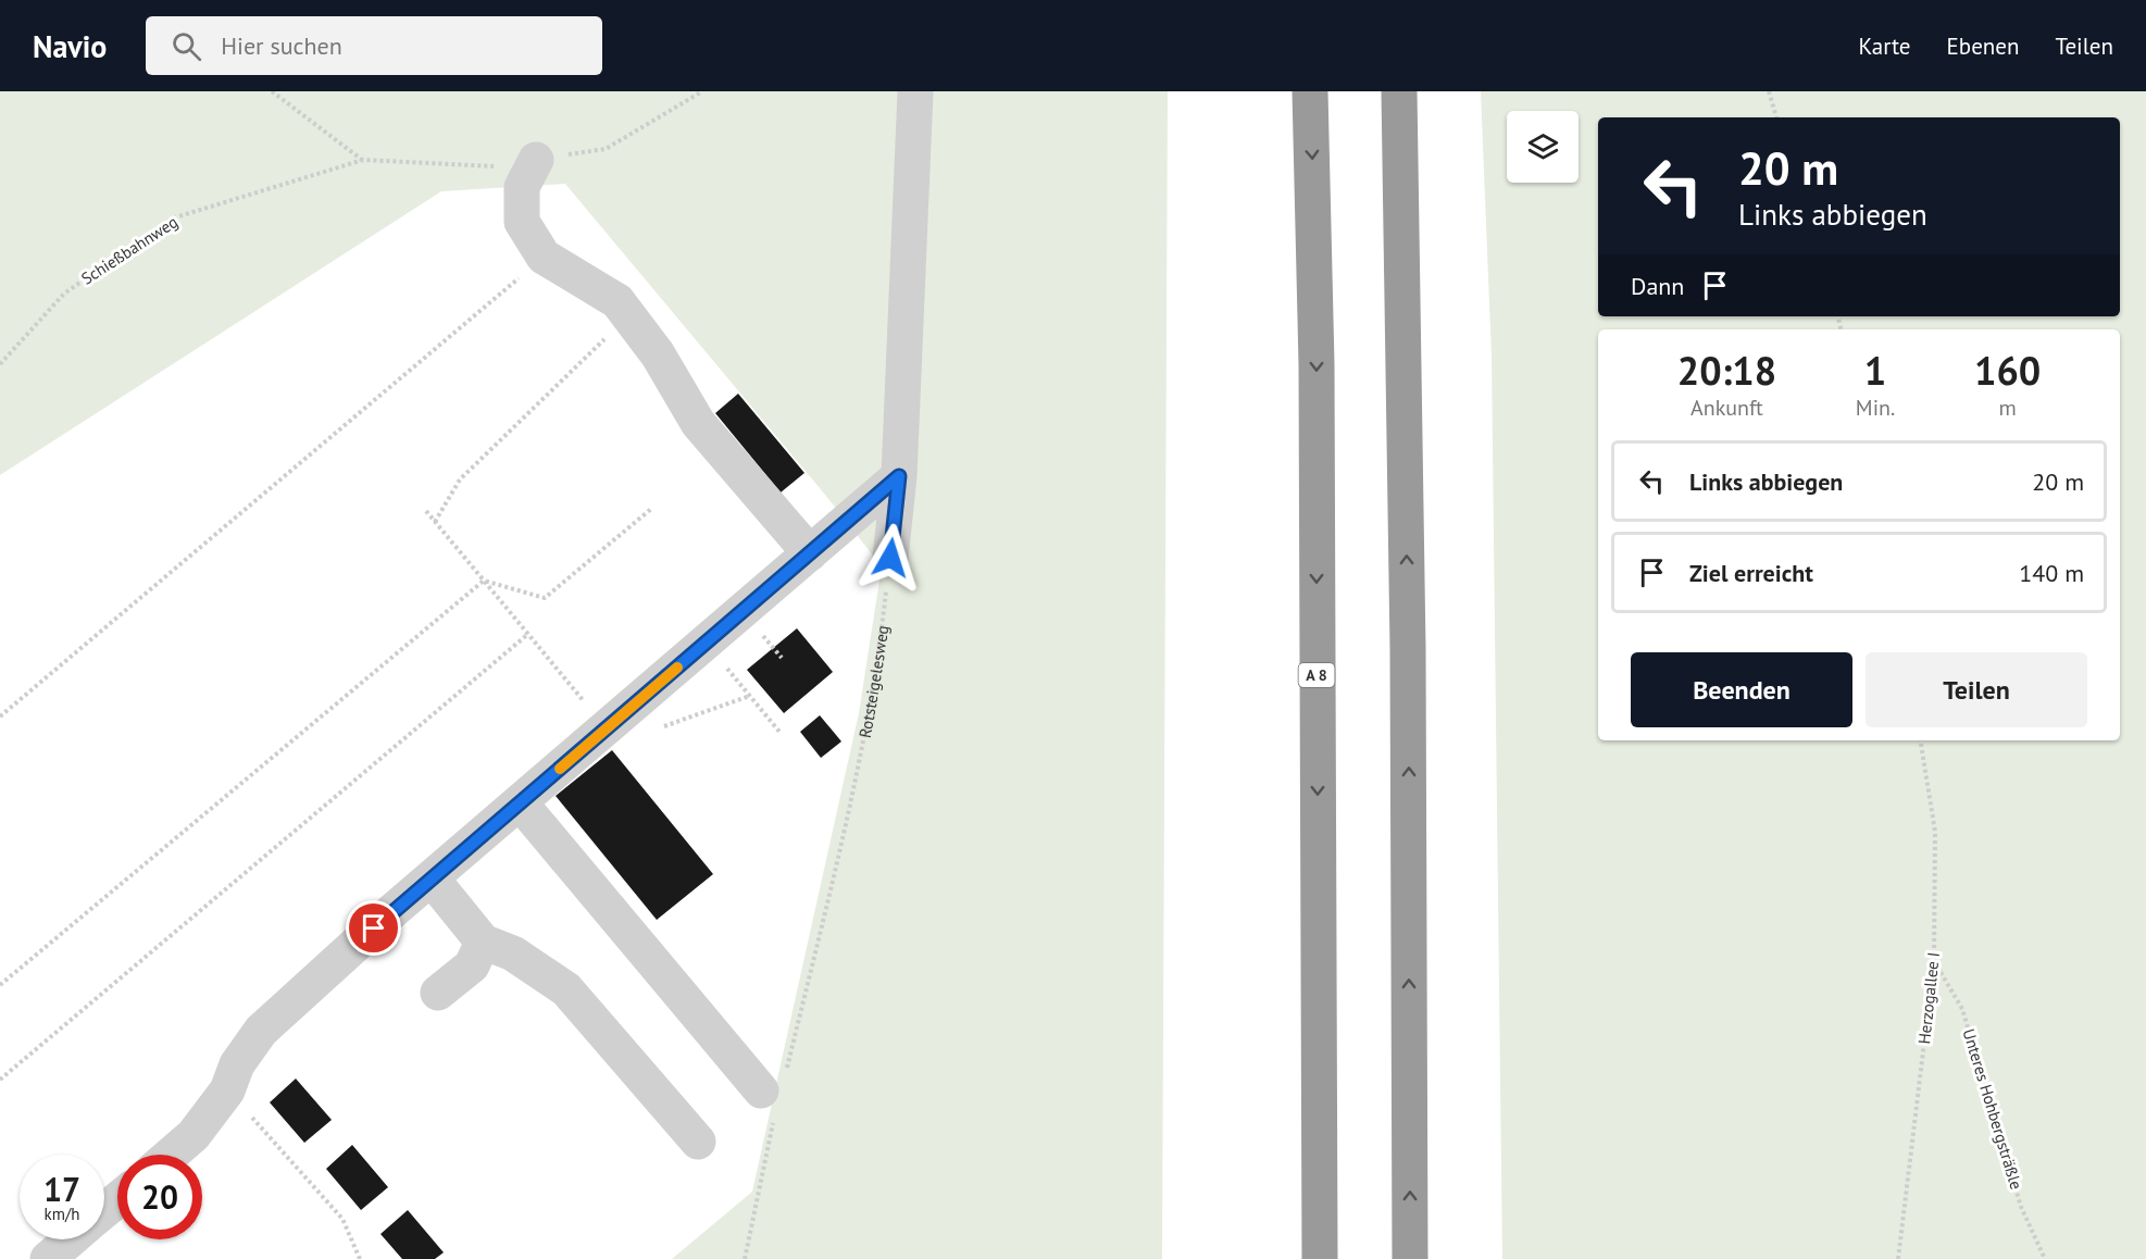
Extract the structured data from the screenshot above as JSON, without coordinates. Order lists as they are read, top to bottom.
{
  "streets": {
    "highway": ["A 8"],
    "path": [
      "Schießbahnweg",
      "Rotsteigelesweg",
      "Herzogallee I",
      "Unteres Hohbergsträßle"
    ]
  },
  "crossings": [
    ["Herzogallee I", "Unteres Hohbergsträßle"]
  ],
  "page": {
    "header": "Navio",
    "search": "Hier suchen",
    "nav": ["Karte", "Ebenen", "Teilen"],
    "turn": ["20 m", "Links abbiegen"],
    "then": "Dann",
    "eta": [
      "20:18",
      "Ankunft",
      "1",
      "Min.",
      "160",
      "m"
    ],
    "list": [
      {
        "name": "Links abbiegen",
        "value": "20 m"
      },
      {
        "name": "Ziel erreicht",
        "value": "140 m"
      }
    ],
    "buttons": ["Beenden", "Teilen"],
    "speed": "17 km/h",
    "limit": "20"
  }
}
